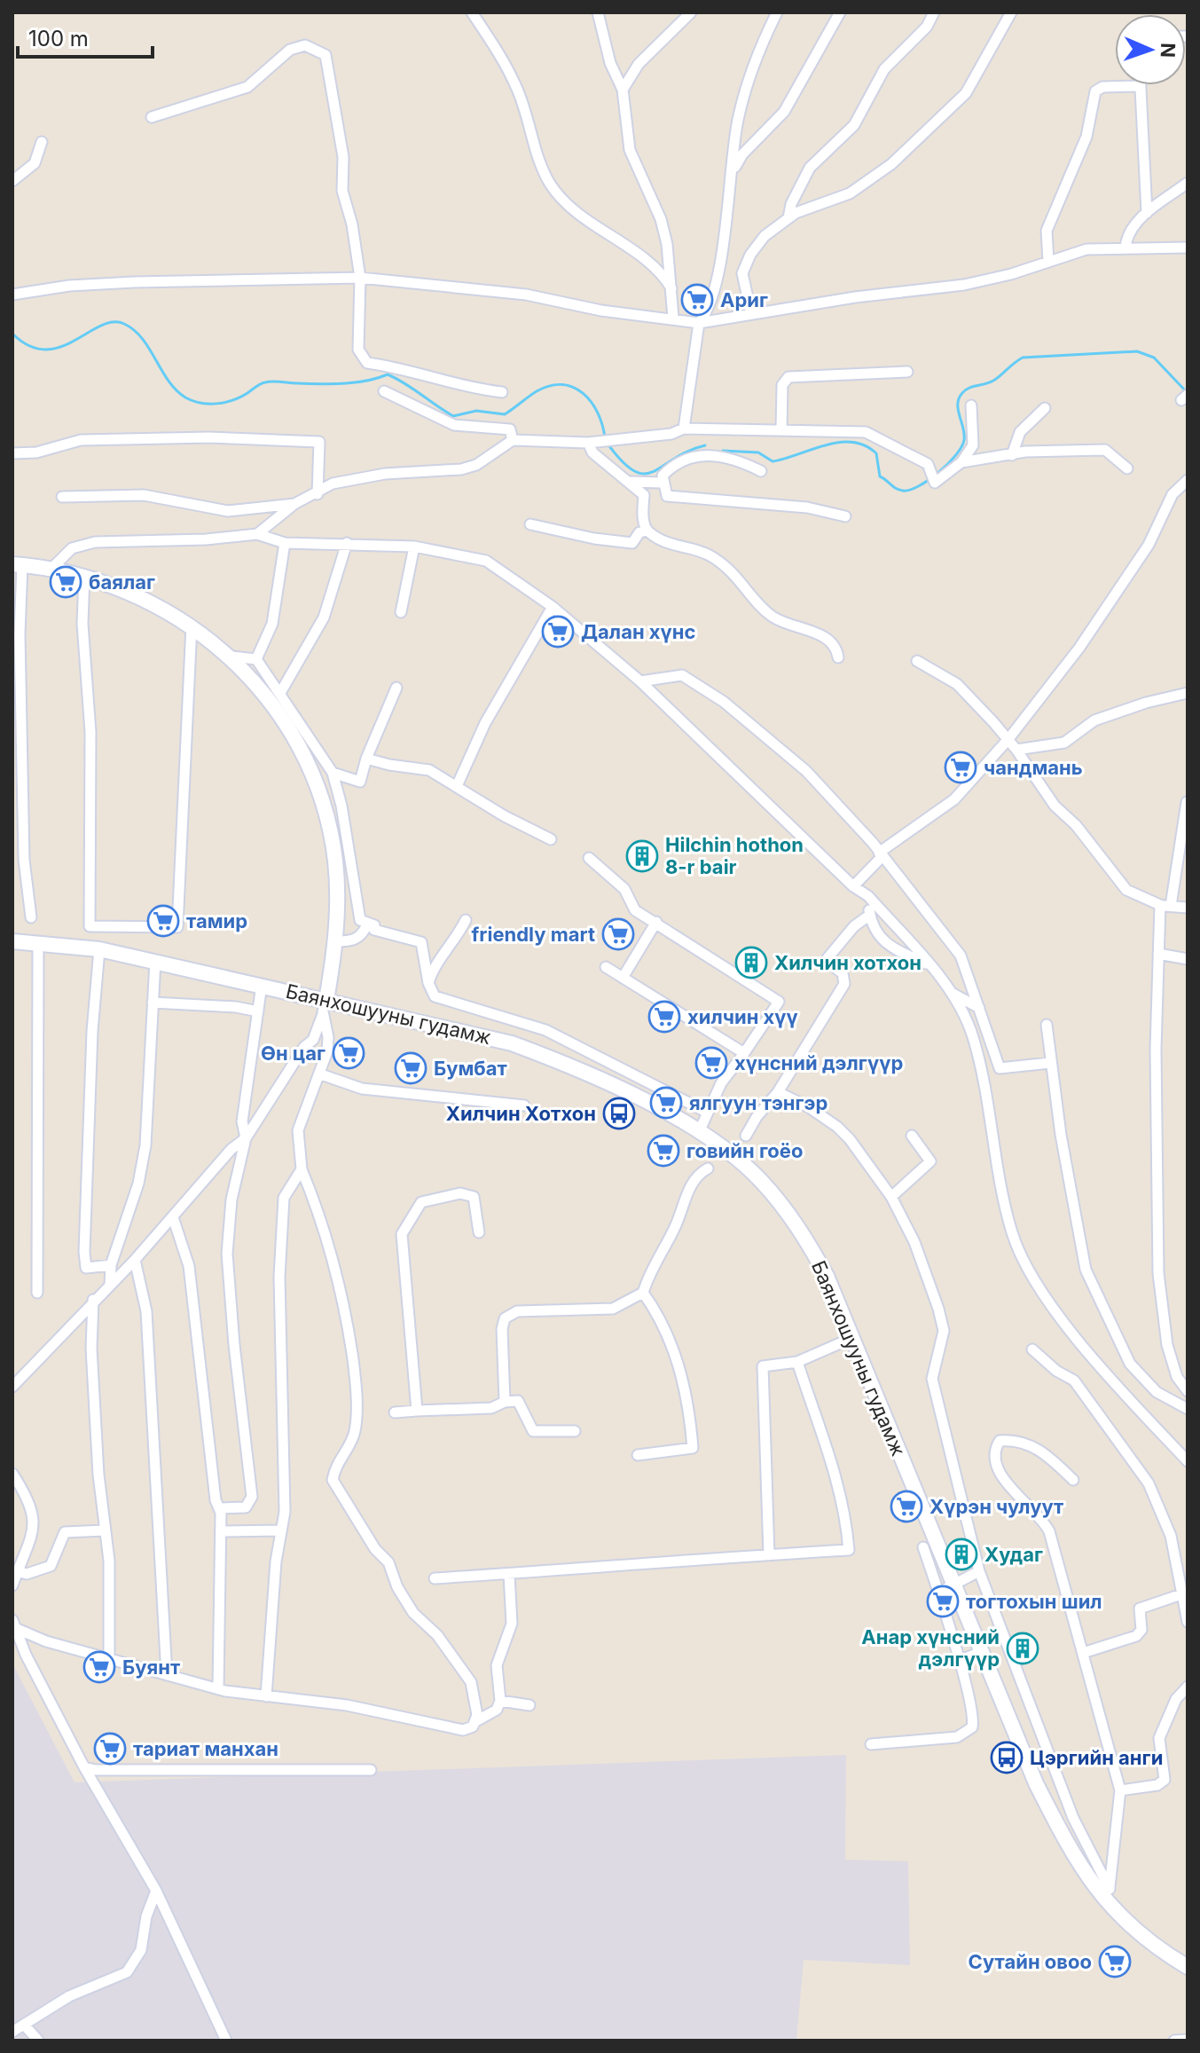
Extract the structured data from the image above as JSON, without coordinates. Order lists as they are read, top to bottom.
{
  "streets": {
    "main road": ["Баянхошууны гудамж"]
  },
  "places": {
    "supermarket": [
      "Ариг",
      "баялаг",
      "Далан хүнс",
      "чандмань",
      "тамир",
      "friendly mart",
      "хилчин хүү",
      "Өн цаг",
      "хүнсний дэлгүүр",
      "Бумбат",
      "ялгуун тэнгэр",
      "говийн гоёо",
      "Хүрэн чулуут",
      "тогтохын шил",
      "Буянт",
      "тариат манхан",
      "Сутайн овоо"
    ],
    "building": [
      "Hilchin hothon 8-r bair",
      "Хилчин хотхон",
      "Худаг",
      "Анар хүнсний дэлгүүр"
    ],
    "bus stop": ["Хилчин Хотхон", "Цэргийн анги"]
  },
  "scale_bar": "100 m",
  "north": "right"
}
